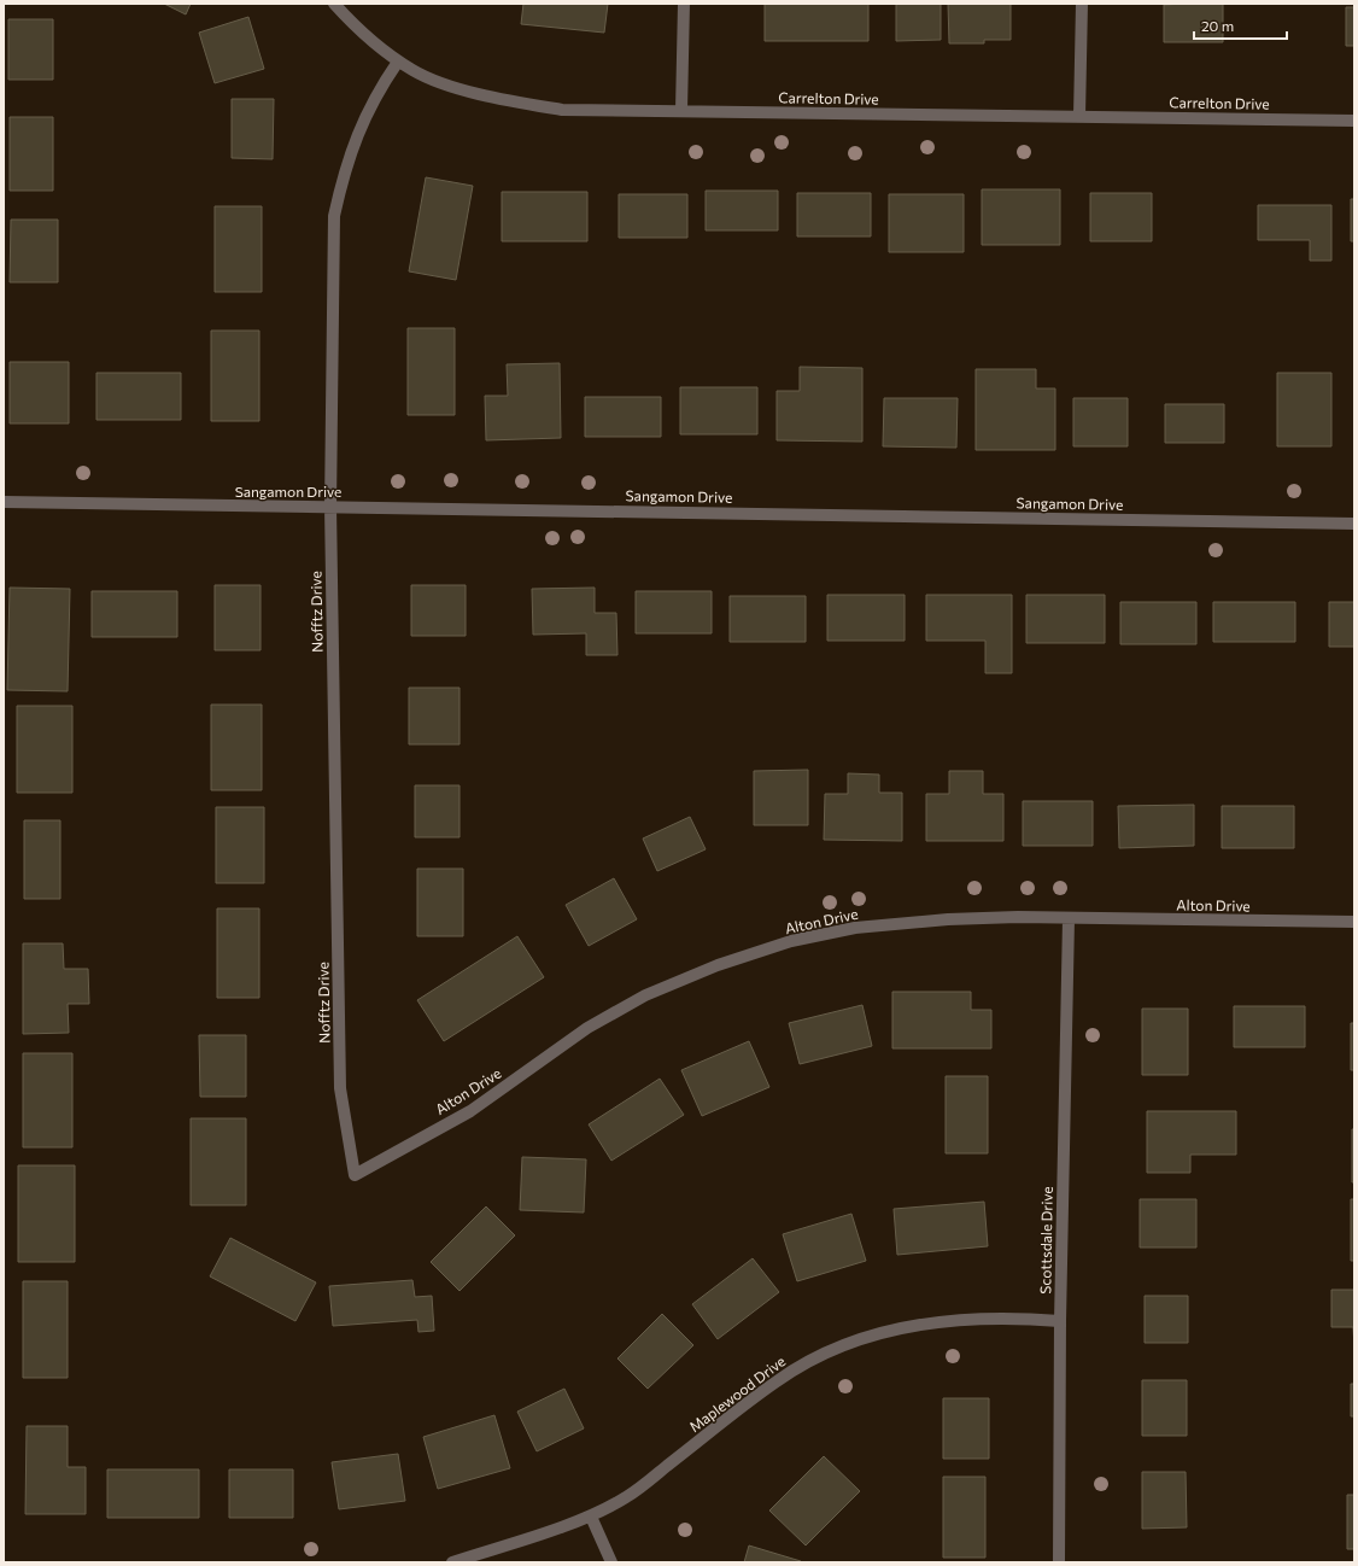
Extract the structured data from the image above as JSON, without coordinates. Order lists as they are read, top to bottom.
{
  "streets": {
    "street": [
      "Carrelton Drive",
      "Sangamon Drive",
      "Nofftz Drive",
      "Alton Drive",
      "Scottsdale Drive",
      "Maplewood Drive"
    ]
  },
  "crossings": [
    ["Carrelton Drive", "Nofftz Drive"],
    ["Sangamon Drive", "Nofftz Drive"],
    ["Nofftz Drive", "Alton Drive"],
    ["Alton Drive", "Scottsdale Drive"],
    ["Scottsdale Drive", "Maplewood Drive"]
  ],
  "scale_bar": "20 m"
}
